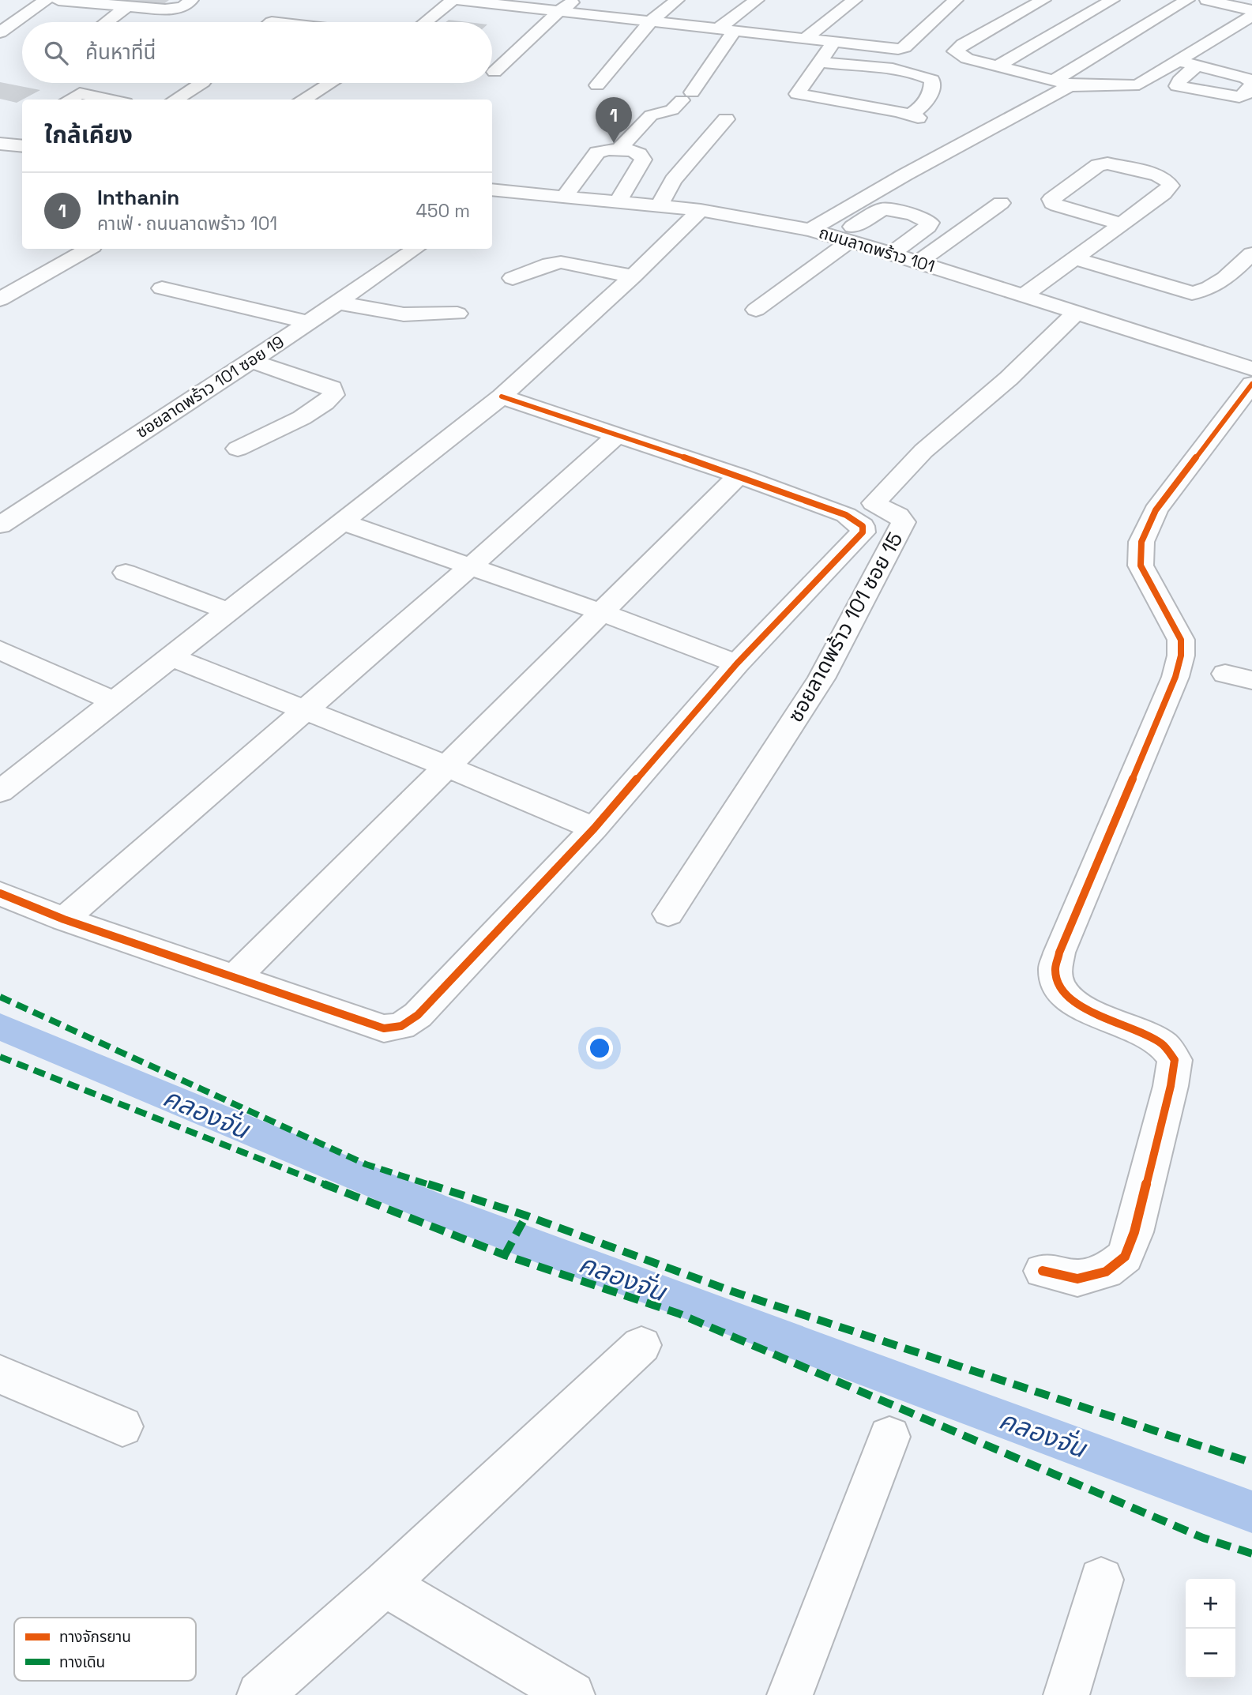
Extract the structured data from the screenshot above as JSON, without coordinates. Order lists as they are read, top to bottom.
{
  "streets": {
    "street": ["ถนนลาดพร้าว 101", "ซอยลาดพร้าว 101 ซอย 19", "ซอยลาดพร้าว 101 ซอย 15"]
  },
  "crossings": [
    ["ถนนลาดพร้าว 101", "ซอยลาดพร้าว 101 ซอย 15"]
  ],
  "water": ["คลองจั่น"],
  "legend": ["ทางจักรยาน", "ทางเดิน"],
  "page": {
    "search": "ค้นหาที่นี่",
    "pins": "1",
    "heading": "ใกล้เคียง",
    "list": [
      {
        "mark": "1",
        "name": "Inthanin",
        "note": "คาเฟ่ · ถนนลาดพร้าว 101",
        "value": "450 m"
      }
    ],
    "map_buttons": ["+", "−"]
  }
}
